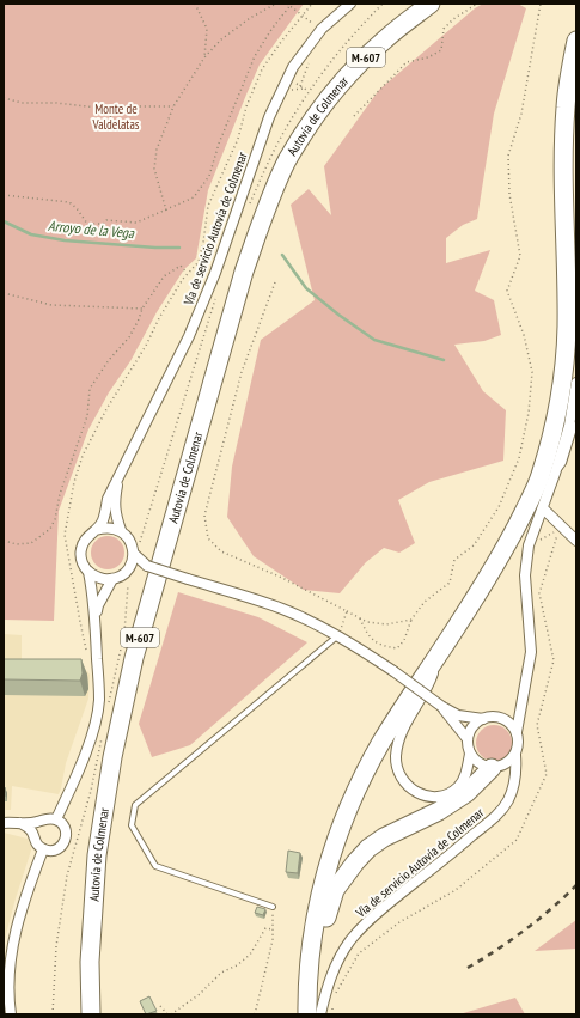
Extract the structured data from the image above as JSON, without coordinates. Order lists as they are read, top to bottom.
{
  "streets": {
    "highway": ["M-607", "Autovía de Colmenar"],
    "street": ["Vía de servicio Autovía de Colmenar"]
  },
  "water": ["Arroyo de la Vega"],
  "parks": ["Monte de Valdelatas"]
}
